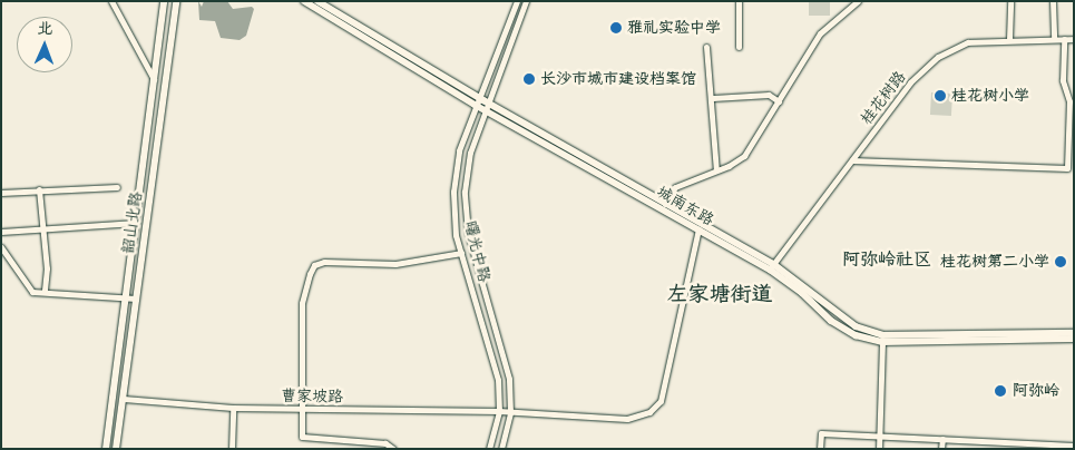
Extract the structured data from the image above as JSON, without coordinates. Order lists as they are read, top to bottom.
{
  "streets": {
    "main road": ["城南东路", "韶山北路"],
    "street": ["桂花树路", "曙光中路", "曹家坡路"]
  },
  "crossings": [
    ["桂花树路", "城南东路"],
    ["城南东路", "曙光中路"],
    ["城南东路", "曹家坡路"],
    ["韶山北路", "曹家坡路"],
    ["曙光中路", "曹家坡路"]
  ],
  "districts": ["阿弥岭社区", "左家塘街道"],
  "places": [
    "雅礼实验中学",
    "长沙市城市建设档案馆",
    "桂花树小学",
    "桂花树第二小学",
    "阿弥岭"
  ],
  "north": "top"
}
